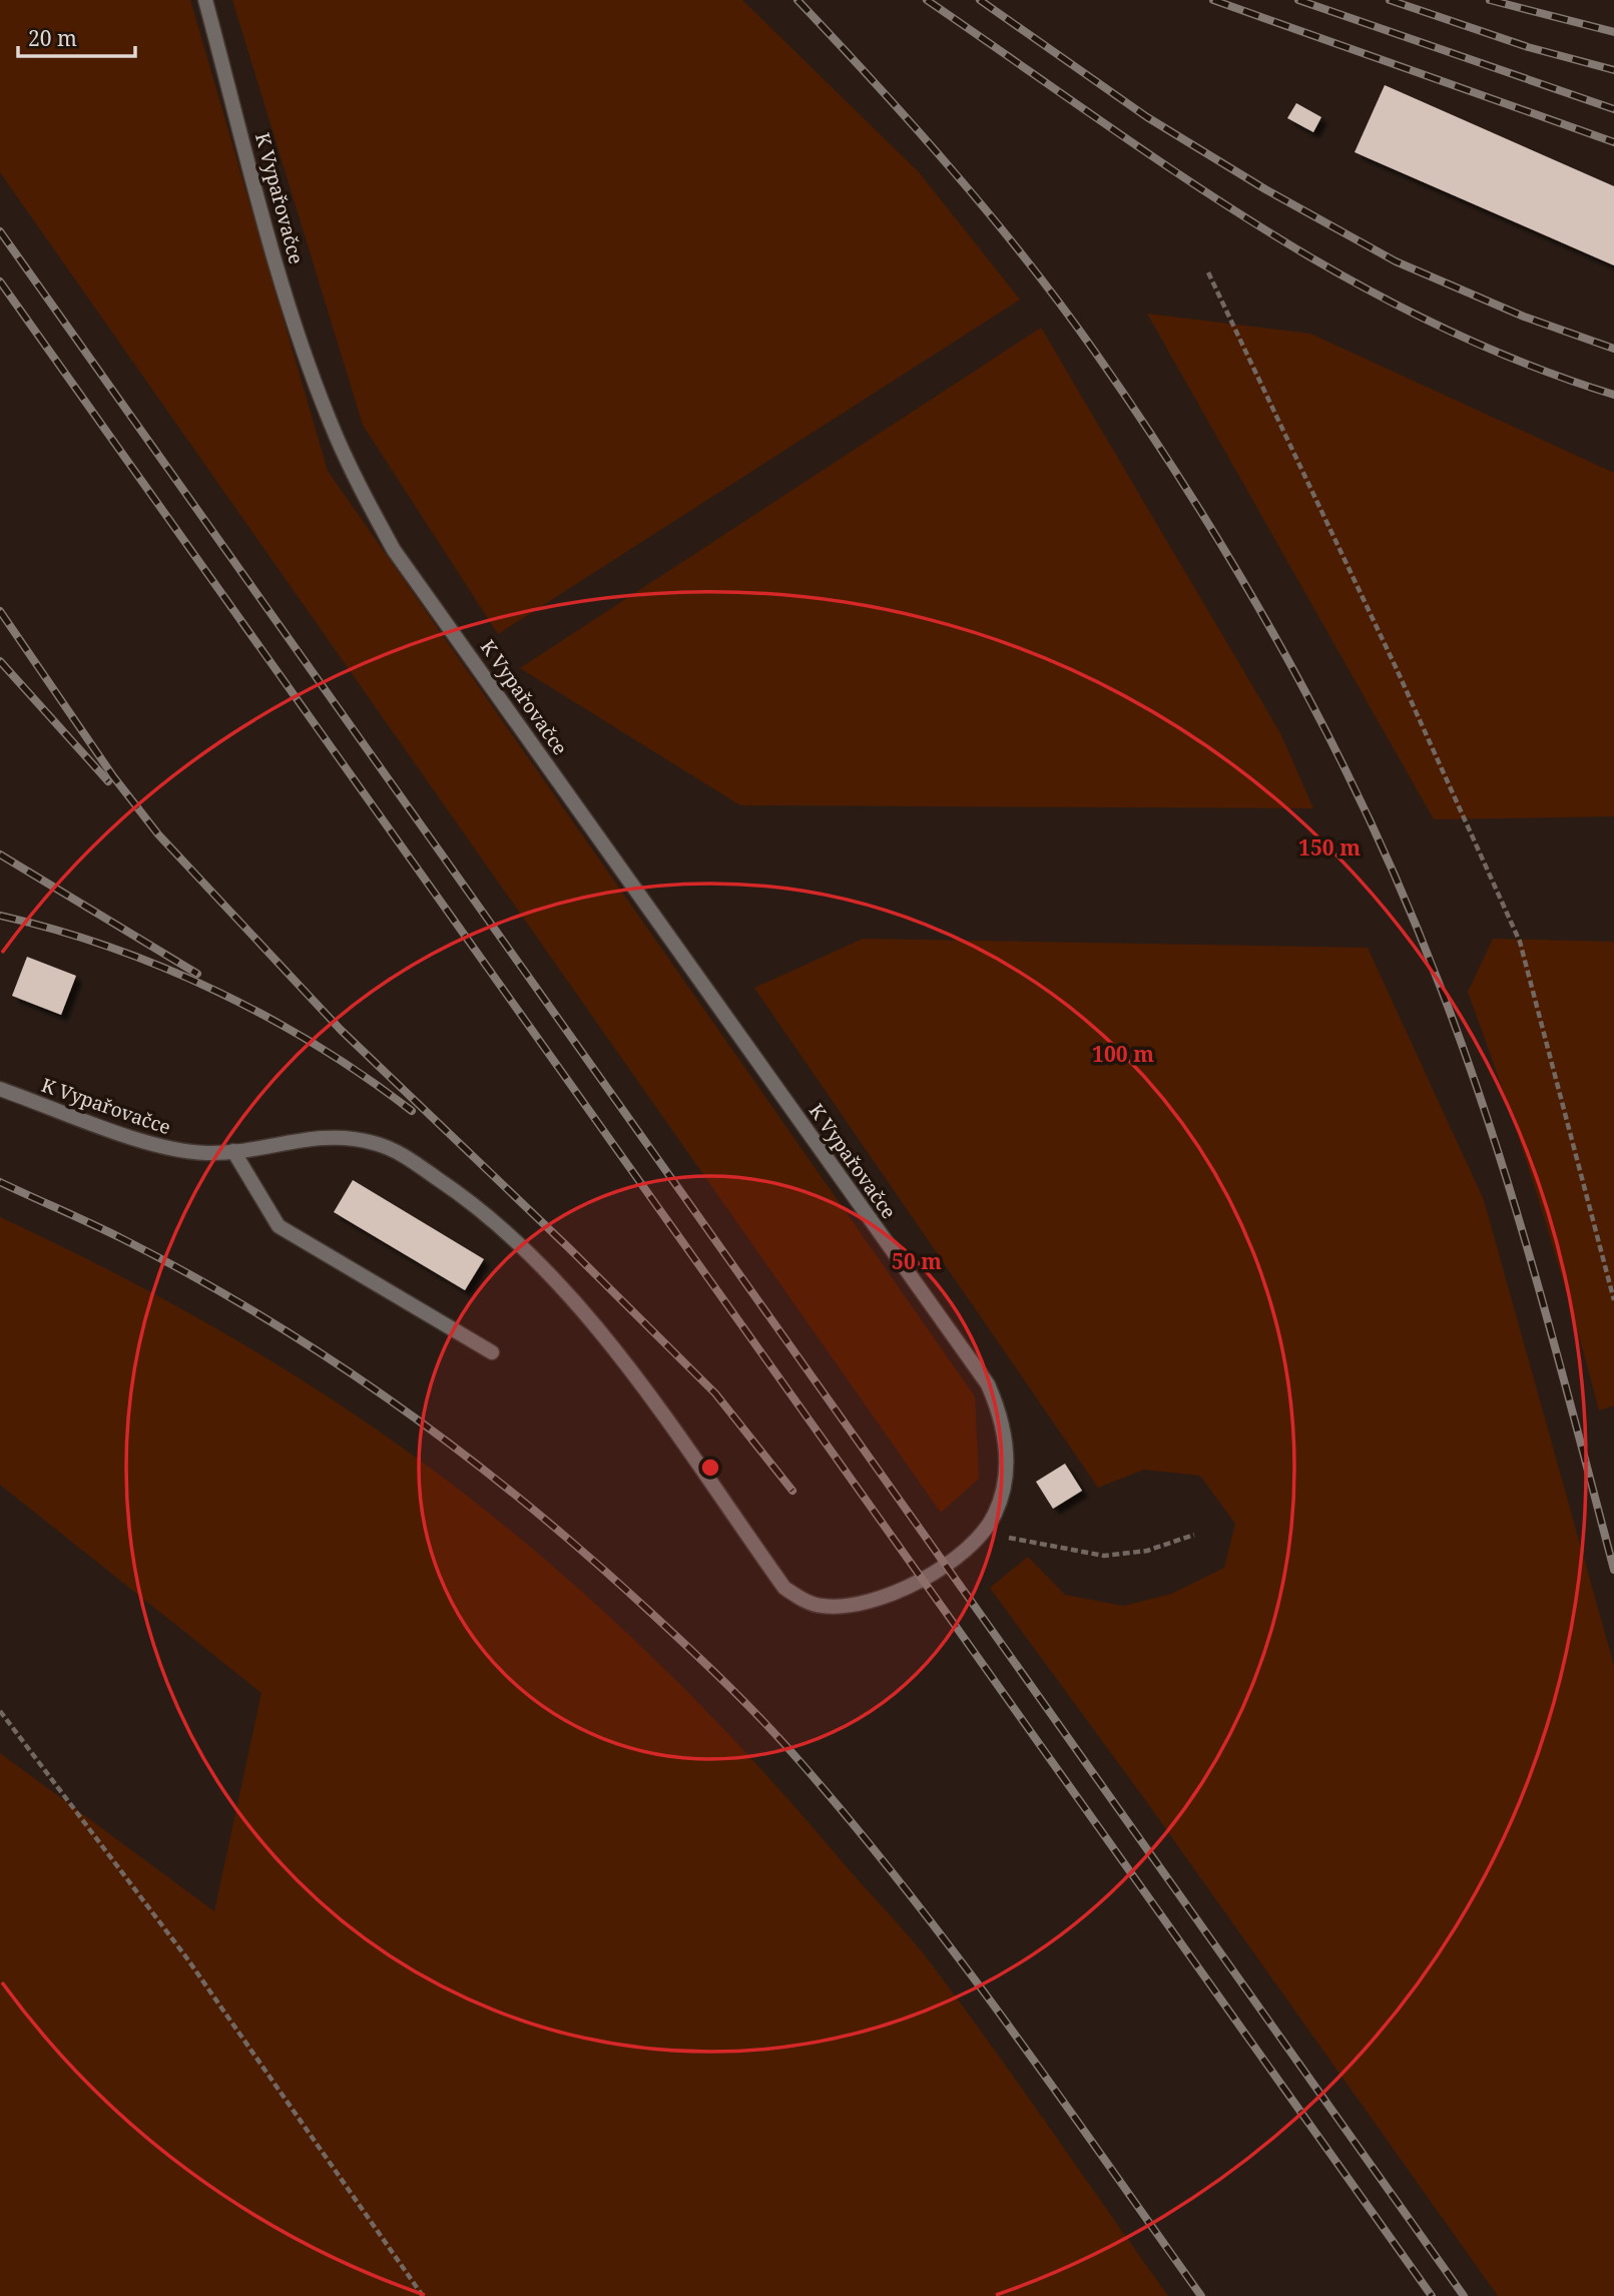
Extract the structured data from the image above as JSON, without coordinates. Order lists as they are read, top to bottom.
{
  "streets": {
    "lane": ["K Vypařovačce"]
  },
  "scale_bar": "20 m",
  "rings": ["150 m", "100 m", "50 m"]
}
